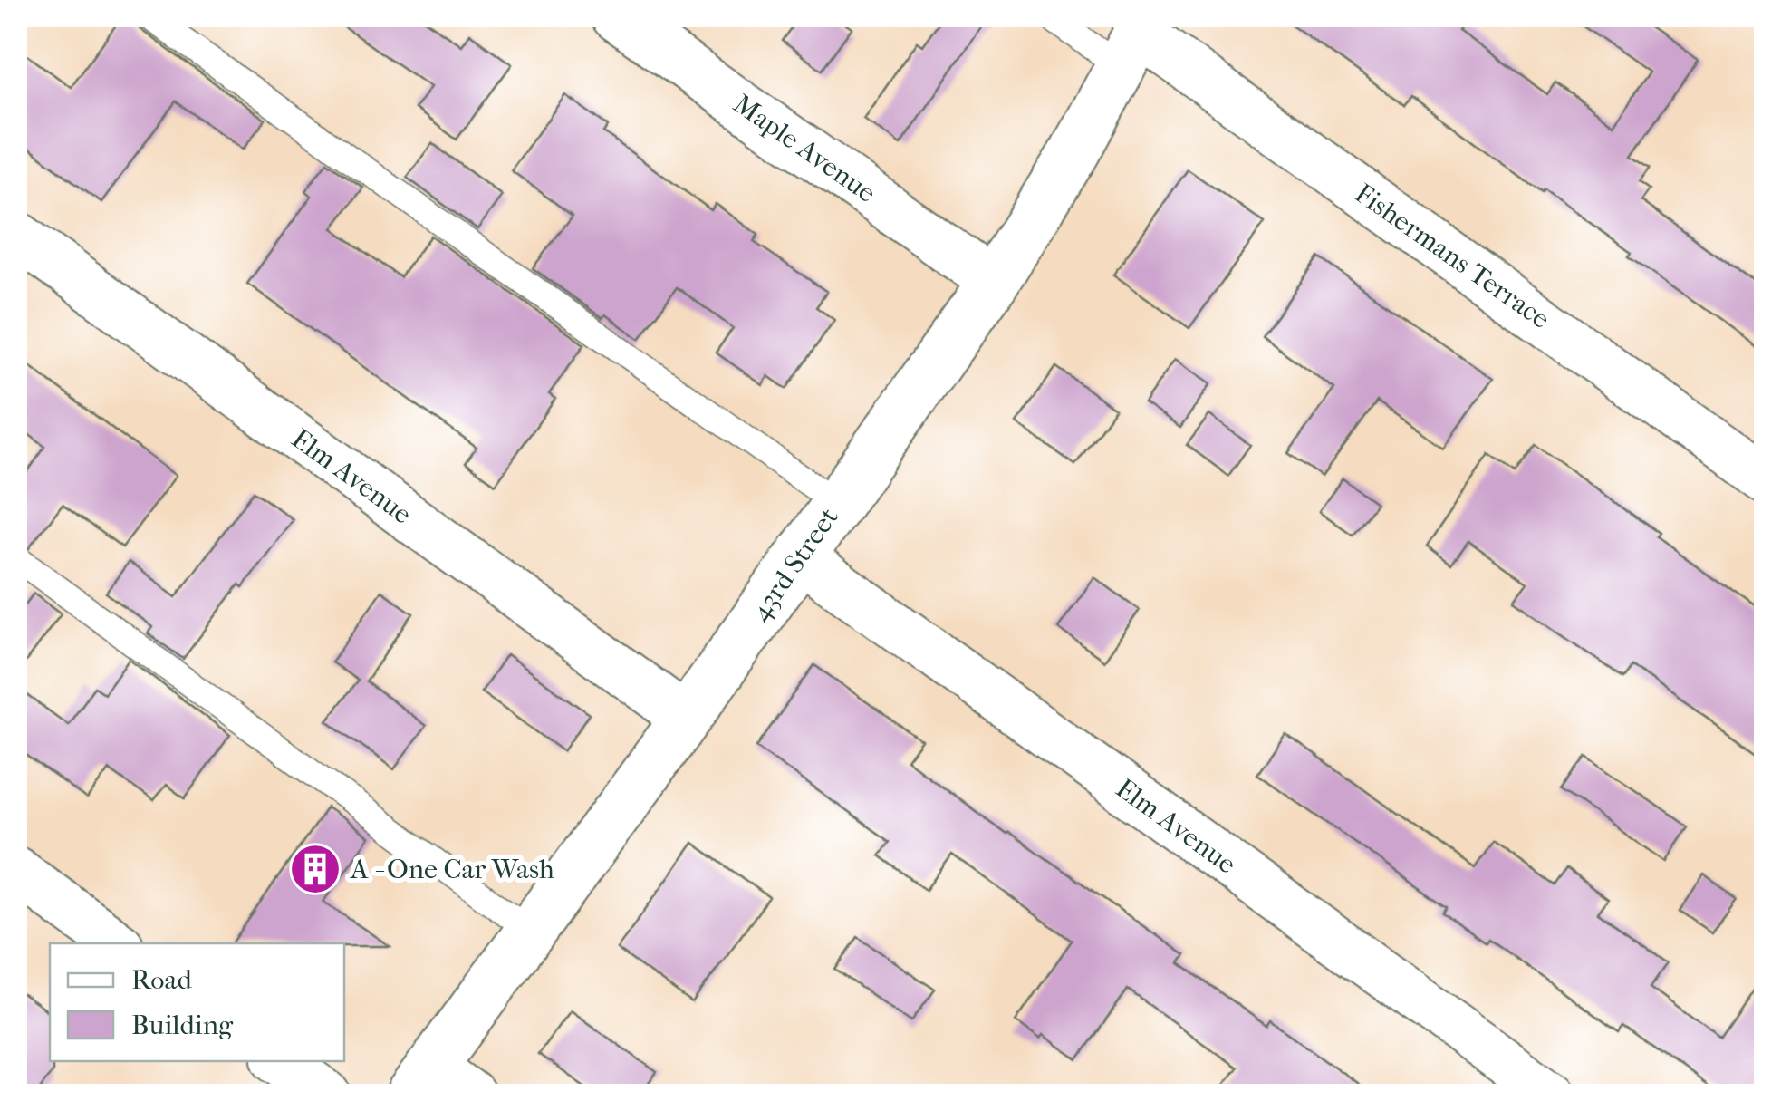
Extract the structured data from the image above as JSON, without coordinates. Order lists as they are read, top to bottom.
{
  "streets": {
    "main road": ["43rd Street"],
    "street": ["Maple Avenue", "Fishermans Terrace", "Elm Avenue"]
  },
  "crossings": [
    ["Maple Avenue", "43rd Street"],
    ["Fishermans Terrace", "43rd Street"],
    ["Elm Avenue", "43rd Street"]
  ],
  "places": {
    "building": ["A - One Car Wash"]
  },
  "legend": ["Road", "Building"]
}
